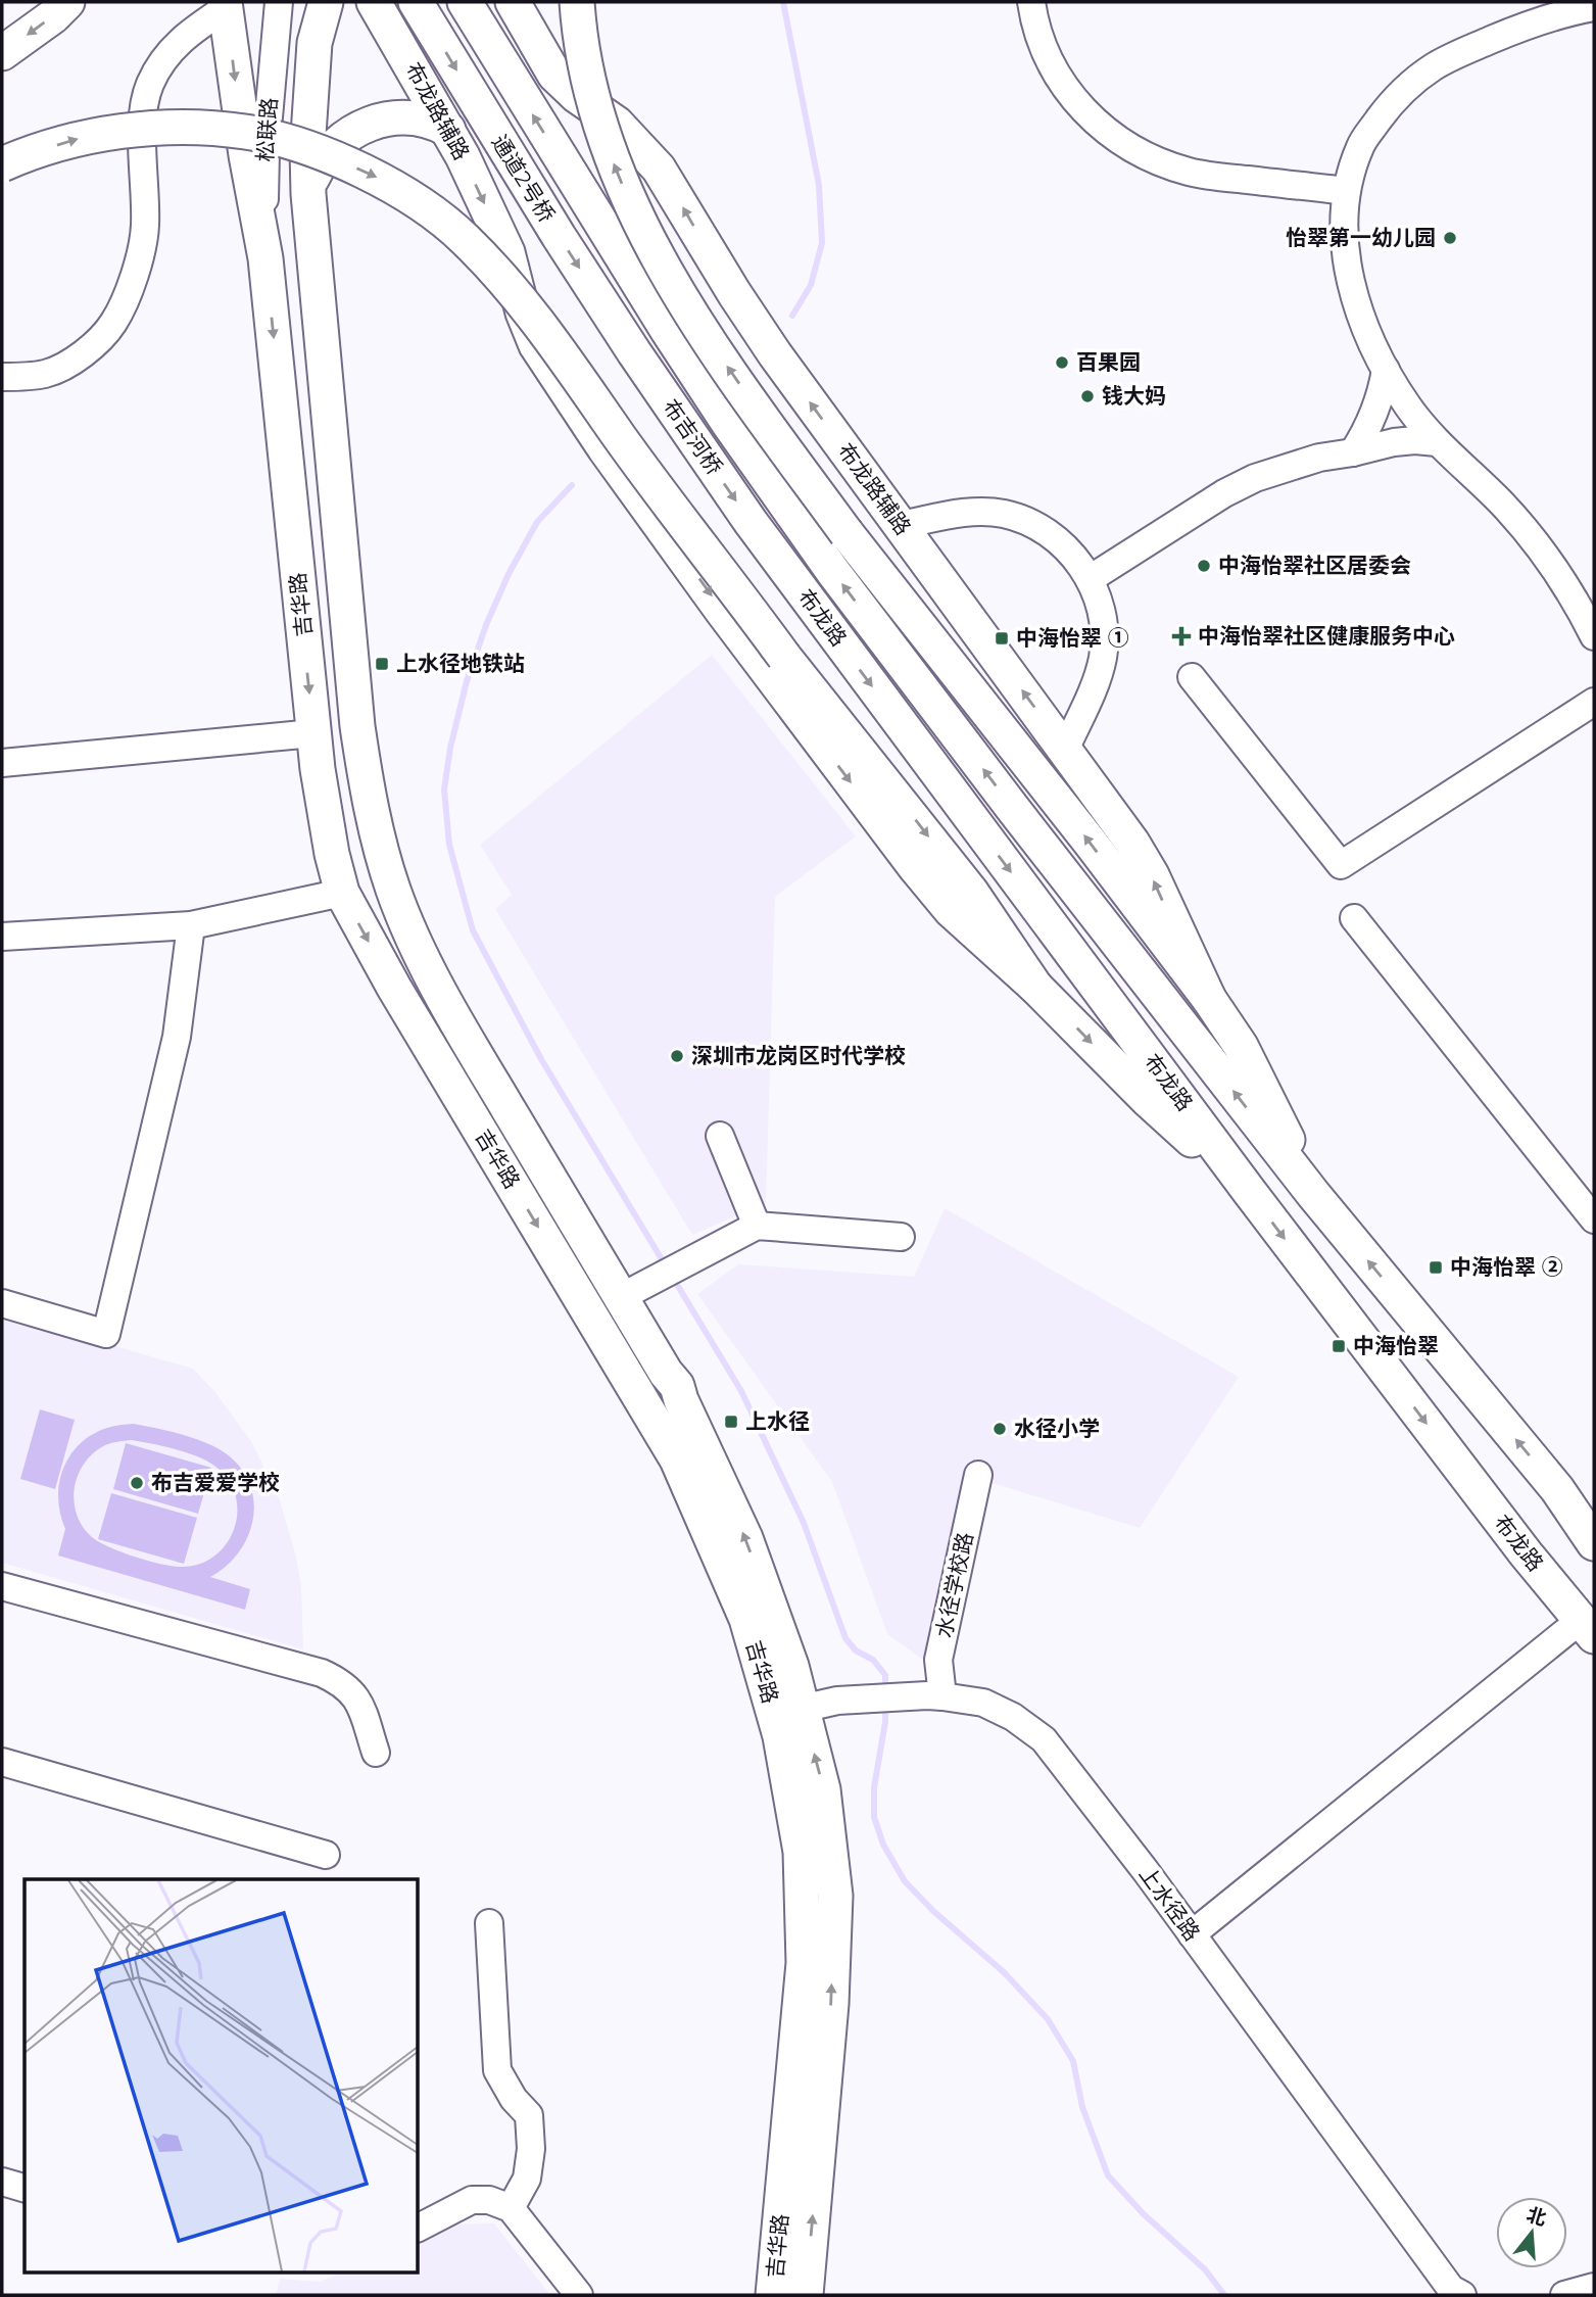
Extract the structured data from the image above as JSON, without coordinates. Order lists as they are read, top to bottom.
{
  "streets": {
    "main road": [
      "布龙路辅路",
      "通道2号桥",
      "布吉河桥",
      "吉华路",
      "布龙路"
    ],
    "street": ["松联路", "水径学校路", "上水径路"]
  },
  "crossings": [
    ["松联路", "吉华路"],
    ["通道2号桥", "布吉河桥"],
    ["布吉河桥", "布龙路"],
    ["吉华路", "上水径路"],
    ["水径学校路", "上水径路"]
  ],
  "places": {
    "other": [
      "怡翠第一幼儿园",
      "百果园",
      "钱大妈",
      "中海怡翠社区居委会",
      "深圳市龙岗区时代学校",
      "水径小学",
      "布吉爱爱学校"
    ],
    "health": ["中海怡翠社区健康服务中心"],
    "transit": [
      "中海怡翠 ①",
      "上水径地铁站",
      "中海怡翠 ②",
      "中海怡翠",
      "上水径"
    ]
  },
  "north": "top"
}
